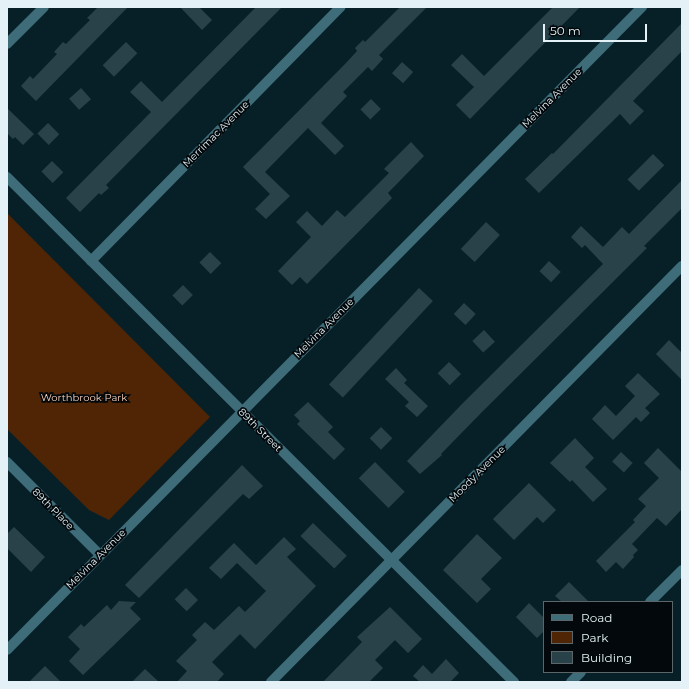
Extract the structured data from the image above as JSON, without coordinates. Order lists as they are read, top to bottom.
{
  "streets": {
    "street": [
      "Melvina Avenue",
      "Merrimac Avenue",
      "89th Street",
      "Moody Avenue",
      "89th Place"
    ]
  },
  "crossings": [
    ["Melvina Avenue", "89th Street"],
    ["Melvina Avenue", "89th Place"],
    ["Merrimac Avenue", "89th Street"],
    ["89th Street", "Moody Avenue"]
  ],
  "parks": ["Worthbrook Park"],
  "legend": ["Road", "Park", "Building"],
  "scale_bar": "50 m"
}
